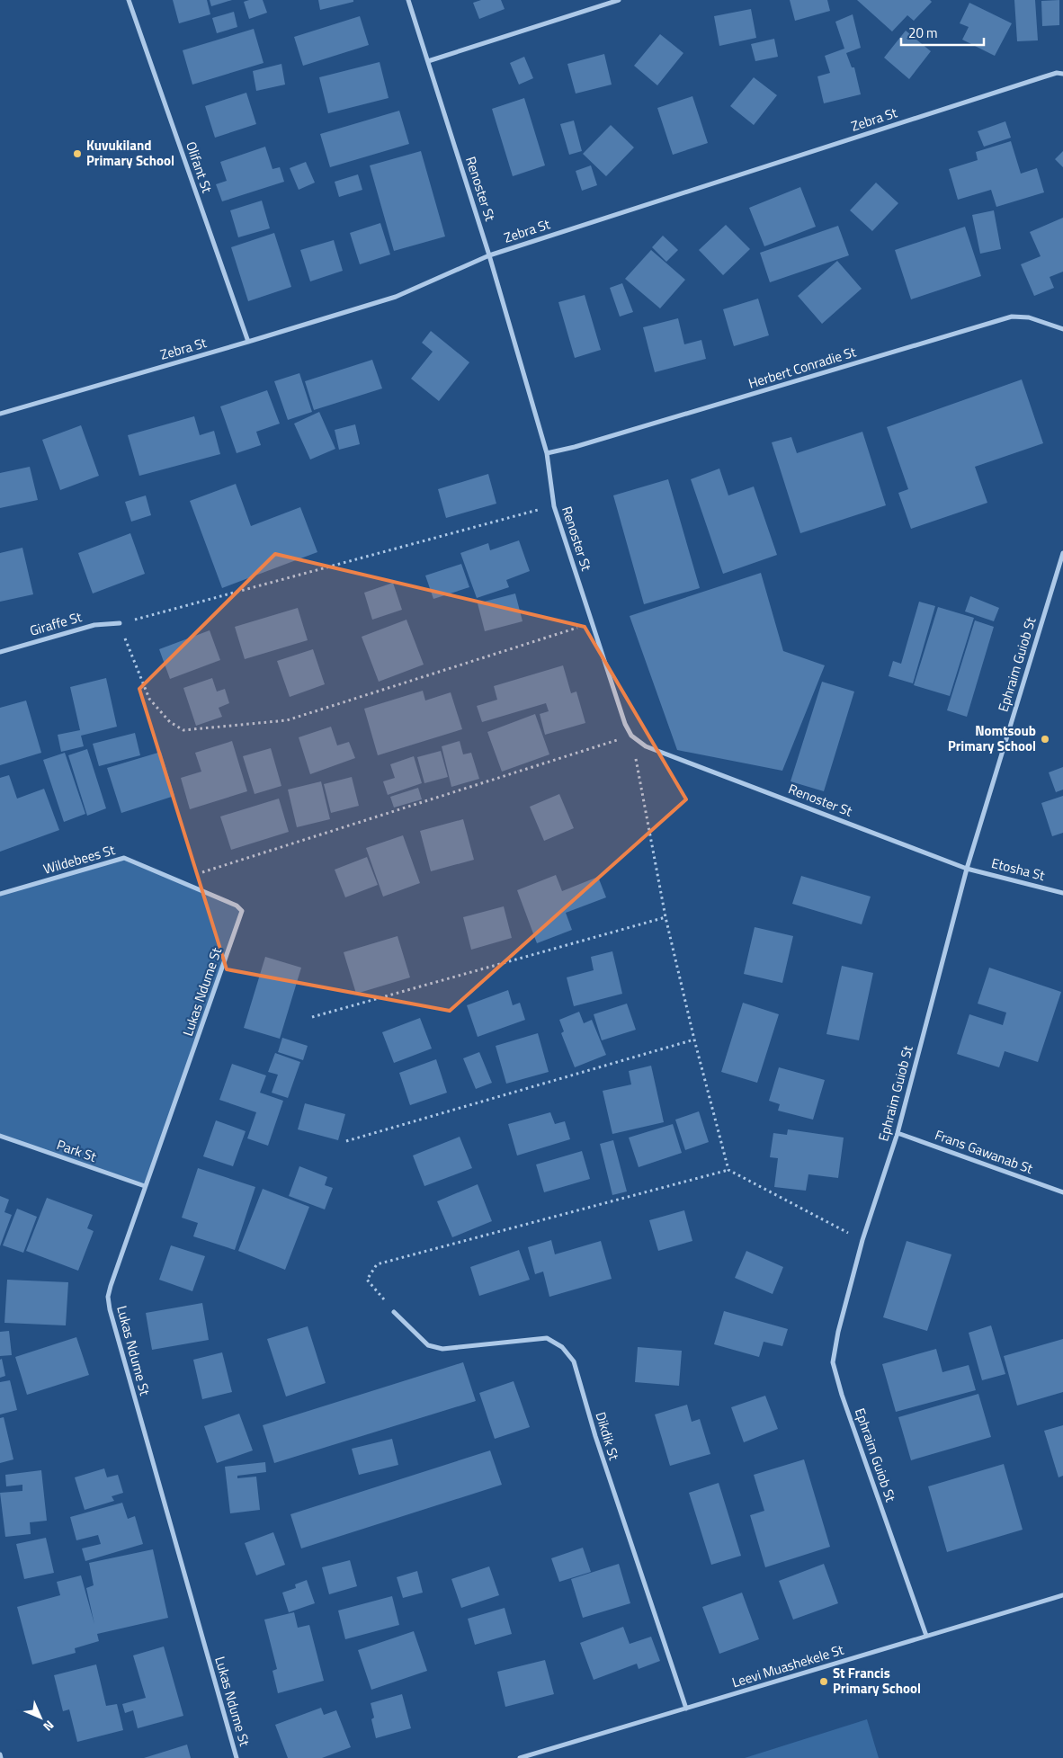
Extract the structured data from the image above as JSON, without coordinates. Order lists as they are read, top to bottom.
{
  "streets": {
    "street": [
      "Zebra St",
      "Olifant St",
      "Renoster St",
      "Herbert Conradie St",
      "Giraffe St",
      "Ephraim Guiob St",
      "Wildebees St",
      "Etosha St",
      "Lukas Ndume St",
      "Park St",
      "Frans Gawanab St",
      "Dikdik St",
      "Leevi Muashekele St"
    ]
  },
  "crossings": [
    ["Zebra St", "Olifant St"],
    ["Zebra St", "Renoster St"],
    ["Renoster St", "Herbert Conradie St"],
    ["Renoster St", "Ephraim Guiob St"],
    ["Renoster St", "Etosha St"],
    ["Ephraim Guiob St", "Etosha St"],
    ["Ephraim Guiob St", "Frans Gawanab St"],
    ["Ephraim Guiob St", "Leevi Muashekele St"],
    ["Wildebees St", "Lukas Ndume St"],
    ["Lukas Ndume St", "Park St"],
    ["Dikdik St", "Leevi Muashekele St"]
  ],
  "places": ["Kuvukiland Primary School", "Nomtsoub Primary School", "St Francis Primary School"],
  "scale_bar": "20 m",
  "north": "bottom right"
}
